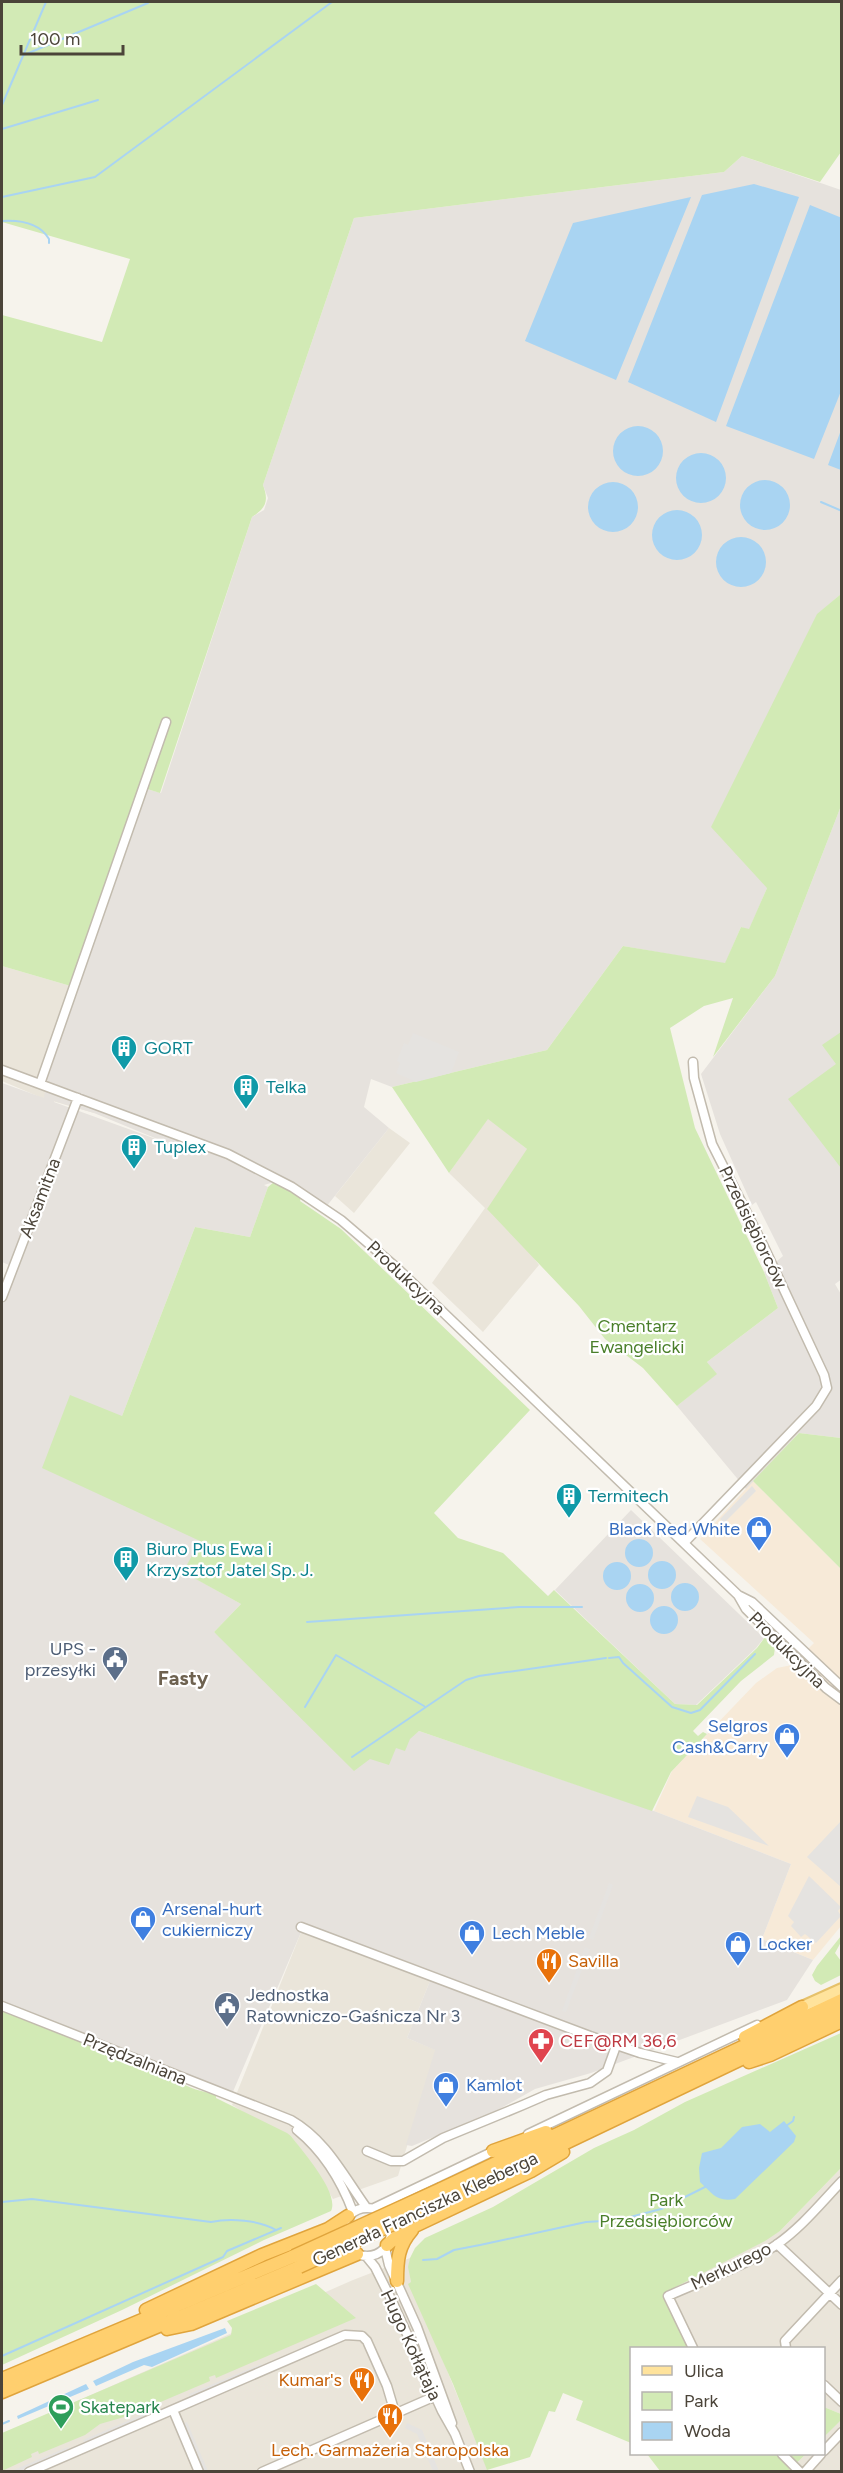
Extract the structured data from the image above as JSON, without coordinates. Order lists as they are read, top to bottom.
{
  "streets": {
    "highway": ["Generała Franciszka Kleeberga"],
    "street": [
      "Aksamitna",
      "Przedsiębiorców",
      "Produkcyjna",
      "Przędzalniana",
      "Merkurego",
      "Hugo Kołłątaja"
    ]
  },
  "crossings": [
    ["Aksamitna", "Produkcyjna"],
    ["Przedsiębiorców", "Produkcyjna"],
    ["Przędzalniana", "Hugo Kołłątaja"]
  ],
  "districts": ["Fasty"],
  "parks": ["Cmentarz Ewangelicki", "Park Przedsiębiorców"],
  "places": {
    "building": [
      "GORT",
      "Telka",
      "Tuplex",
      "Termitech",
      "Biuro Plus Ewa i Krzysztof Jatel Sp. J."
    ],
    "shop": [
      "Black Red White",
      "Selgros Cash&Carry",
      "Arsenal-hurt cukierniczy",
      "Lech Meble",
      "Locker",
      "Kamlot"
    ],
    "public building": ["UPS - przesyłki", "Jednostka Ratowniczo-Gaśnicza Nr 3"],
    "restaurant": ["Savilla", "Kumar's", "Lech. Garmażeria Staropolska"],
    "pharmacy": ["CEF@RM 36,6"],
    "sports": ["Skatepark"]
  },
  "legend": ["Ulica", "Park", "Woda"],
  "scale_bar": "100 m"
}
